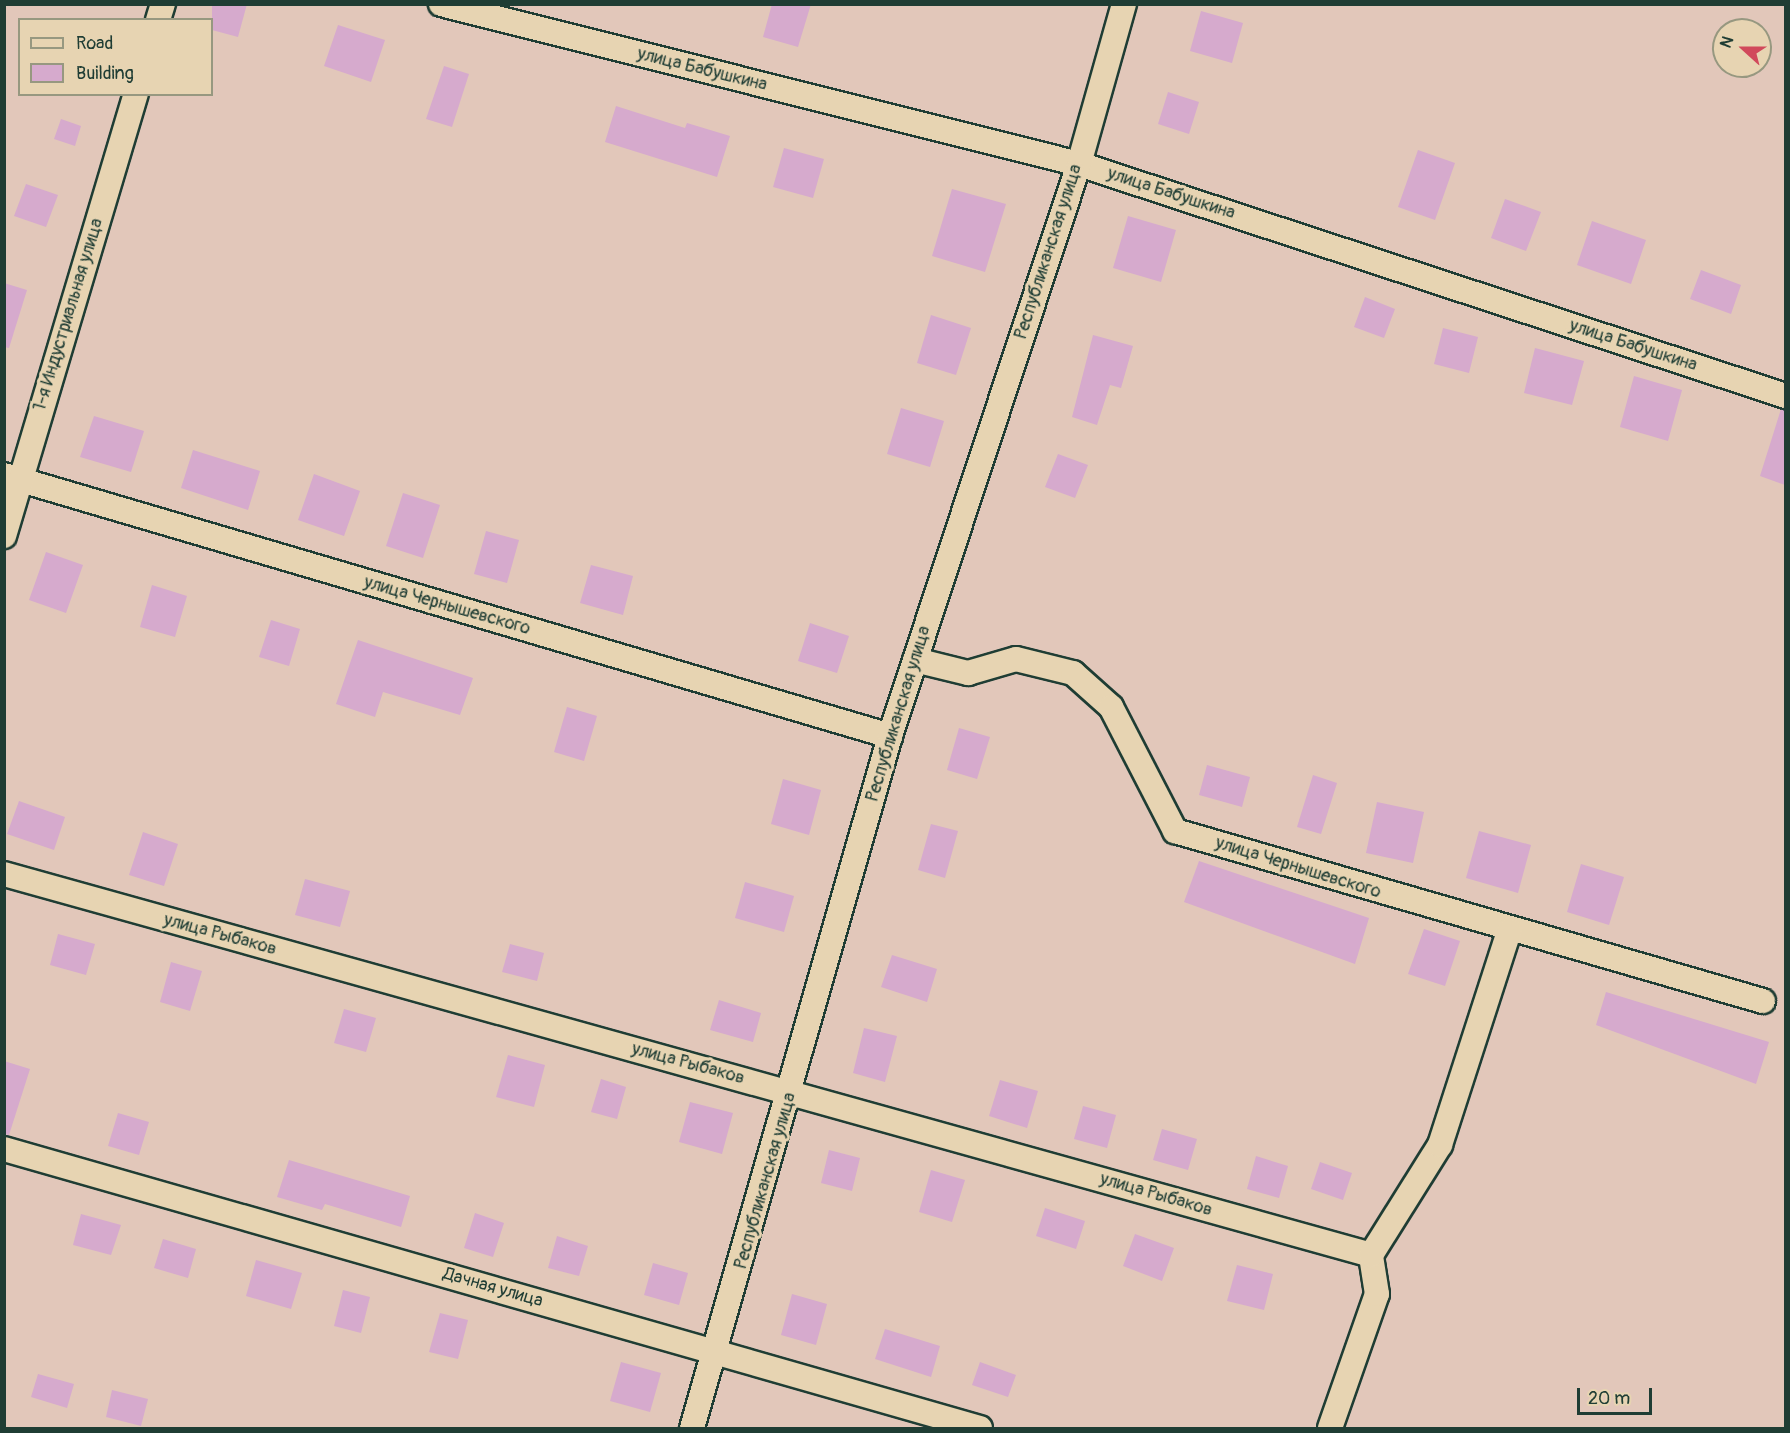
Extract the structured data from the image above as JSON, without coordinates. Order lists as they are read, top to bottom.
{
  "streets": {
    "street": [
      "улица Бабушкина",
      "Республиканская улица",
      "1-я Индустриальная улица",
      "улица Чернышевского",
      "улица Рыбаков",
      "Дачная улица"
    ]
  },
  "crossings": [
    ["улица Бабушкина", "Республиканская улица"],
    ["Республиканская улица", "улица Чернышевского"],
    ["Республиканская улица", "улица Рыбаков"],
    ["Республиканская улица", "Дачная улица"],
    ["1-я Индустриальная улица", "улица Чернышевского"]
  ],
  "legend": ["Road", "Building"],
  "scale_bar": "20 m",
  "north": "left"
}
